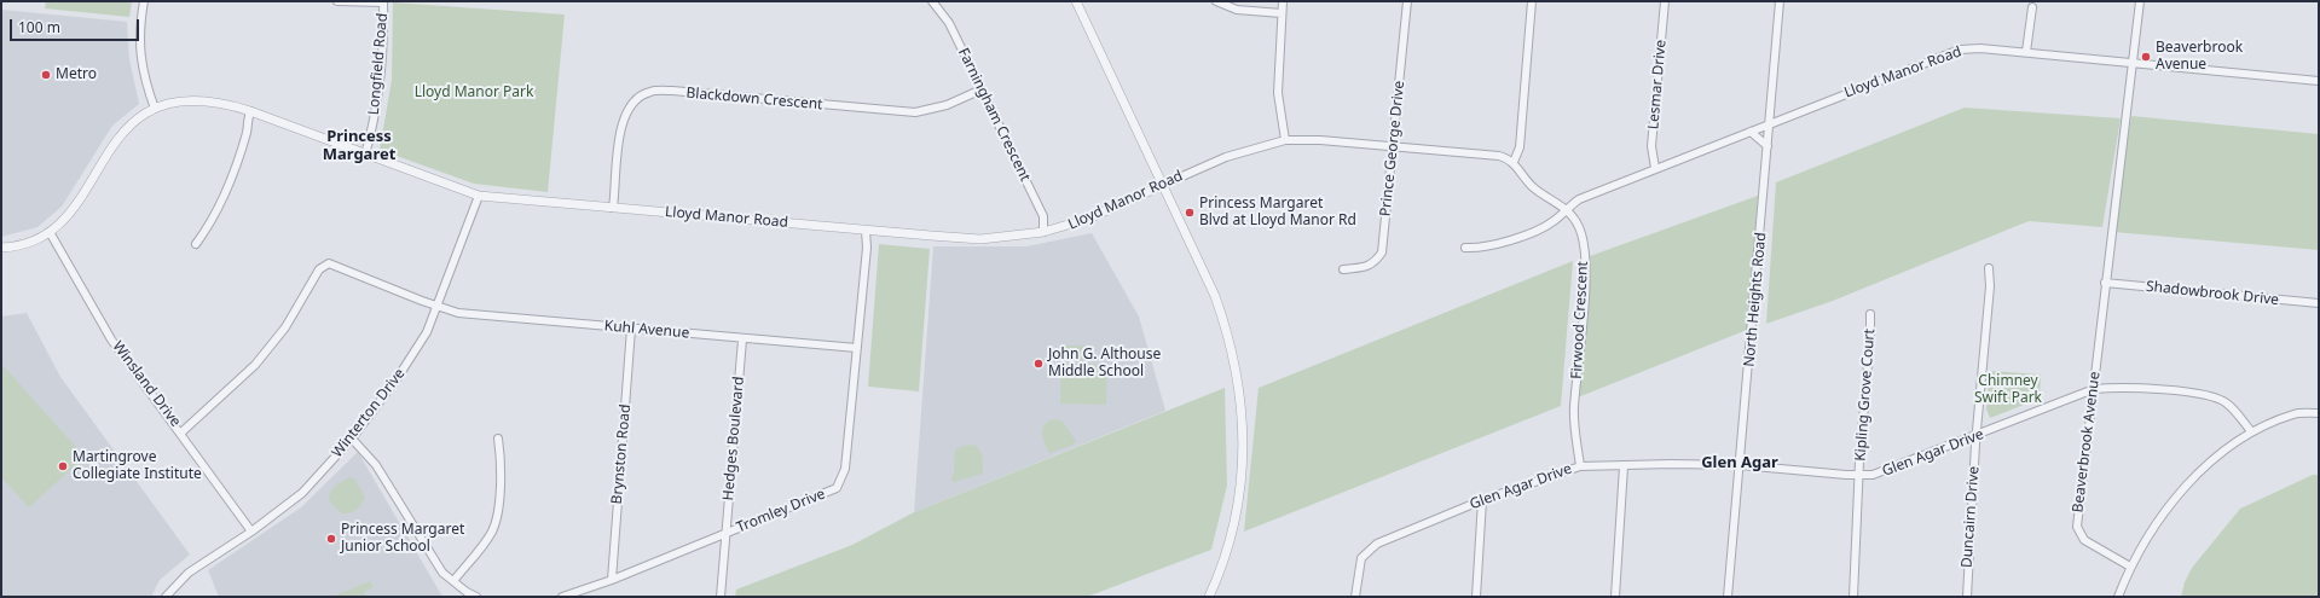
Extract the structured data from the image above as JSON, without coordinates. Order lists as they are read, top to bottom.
{
  "streets": {
    "street": [
      "Longfield Road",
      "Lloyd Manor Road",
      "Lesmar Drive",
      "Blackdown Crescent",
      "Farningham Crescent",
      "Prince George Drive",
      "Shadowbrook Drive",
      "North Heights Road",
      "Firwood Crescent",
      "Kuhl Avenue",
      "Winsland Drive",
      "Kipling Grove Court",
      "Winterton Drive",
      "Hedges Boulevard",
      "Beaverbrook Avenue",
      "Glen Agar Drive",
      "Brynston Road",
      "Tromley Drive",
      "Duncairn Drive"
    ]
  },
  "crossings": [
    ["Longfield Road", "Lloyd Manor Road"],
    ["Lloyd Manor Road", "Lesmar Drive"],
    ["Lloyd Manor Road", "Blackdown Crescent"],
    ["Lloyd Manor Road", "Farningham Crescent"],
    ["Lloyd Manor Road", "Prince George Drive"],
    ["Lloyd Manor Road", "North Heights Road"],
    ["Lloyd Manor Road", "Firwood Crescent"],
    ["Lloyd Manor Road", "Winsland Drive"],
    ["Lloyd Manor Road", "Winterton Drive"],
    ["Lloyd Manor Road", "Beaverbrook Avenue"],
    ["Lloyd Manor Road", "Tromley Drive"],
    ["Blackdown Crescent", "Farningham Crescent"],
    ["Shadowbrook Drive", "Beaverbrook Avenue"],
    ["North Heights Road", "Glen Agar Drive"],
    ["Firwood Crescent", "Glen Agar Drive"],
    ["Kuhl Avenue", "Winsland Drive"],
    ["Kuhl Avenue", "Winterton Drive"],
    ["Kuhl Avenue", "Hedges Boulevard"],
    ["Kuhl Avenue", "Brynston Road"],
    ["Kuhl Avenue", "Tromley Drive"],
    ["Winsland Drive", "Winterton Drive"],
    ["Kipling Grove Court", "Glen Agar Drive"],
    ["Hedges Boulevard", "Tromley Drive"],
    ["Beaverbrook Avenue", "Glen Agar Drive"],
    ["Glen Agar Drive", "Duncairn Drive"],
    ["Brynston Road", "Tromley Drive"]
  ],
  "districts": ["Princess Margaret", "Glen Agar"],
  "parks": ["Lloyd Manor Park", "Chimney Swift Park"],
  "places": [
    "Beaverbrook Avenue",
    "Metro",
    "Princess Margaret Blvd at Lloyd Manor Rd",
    "John G. Althouse Middle School",
    "Martingrove Collegiate Institute",
    "Princess Margaret Junior School"
  ],
  "scale_bar": "100 m"
}
